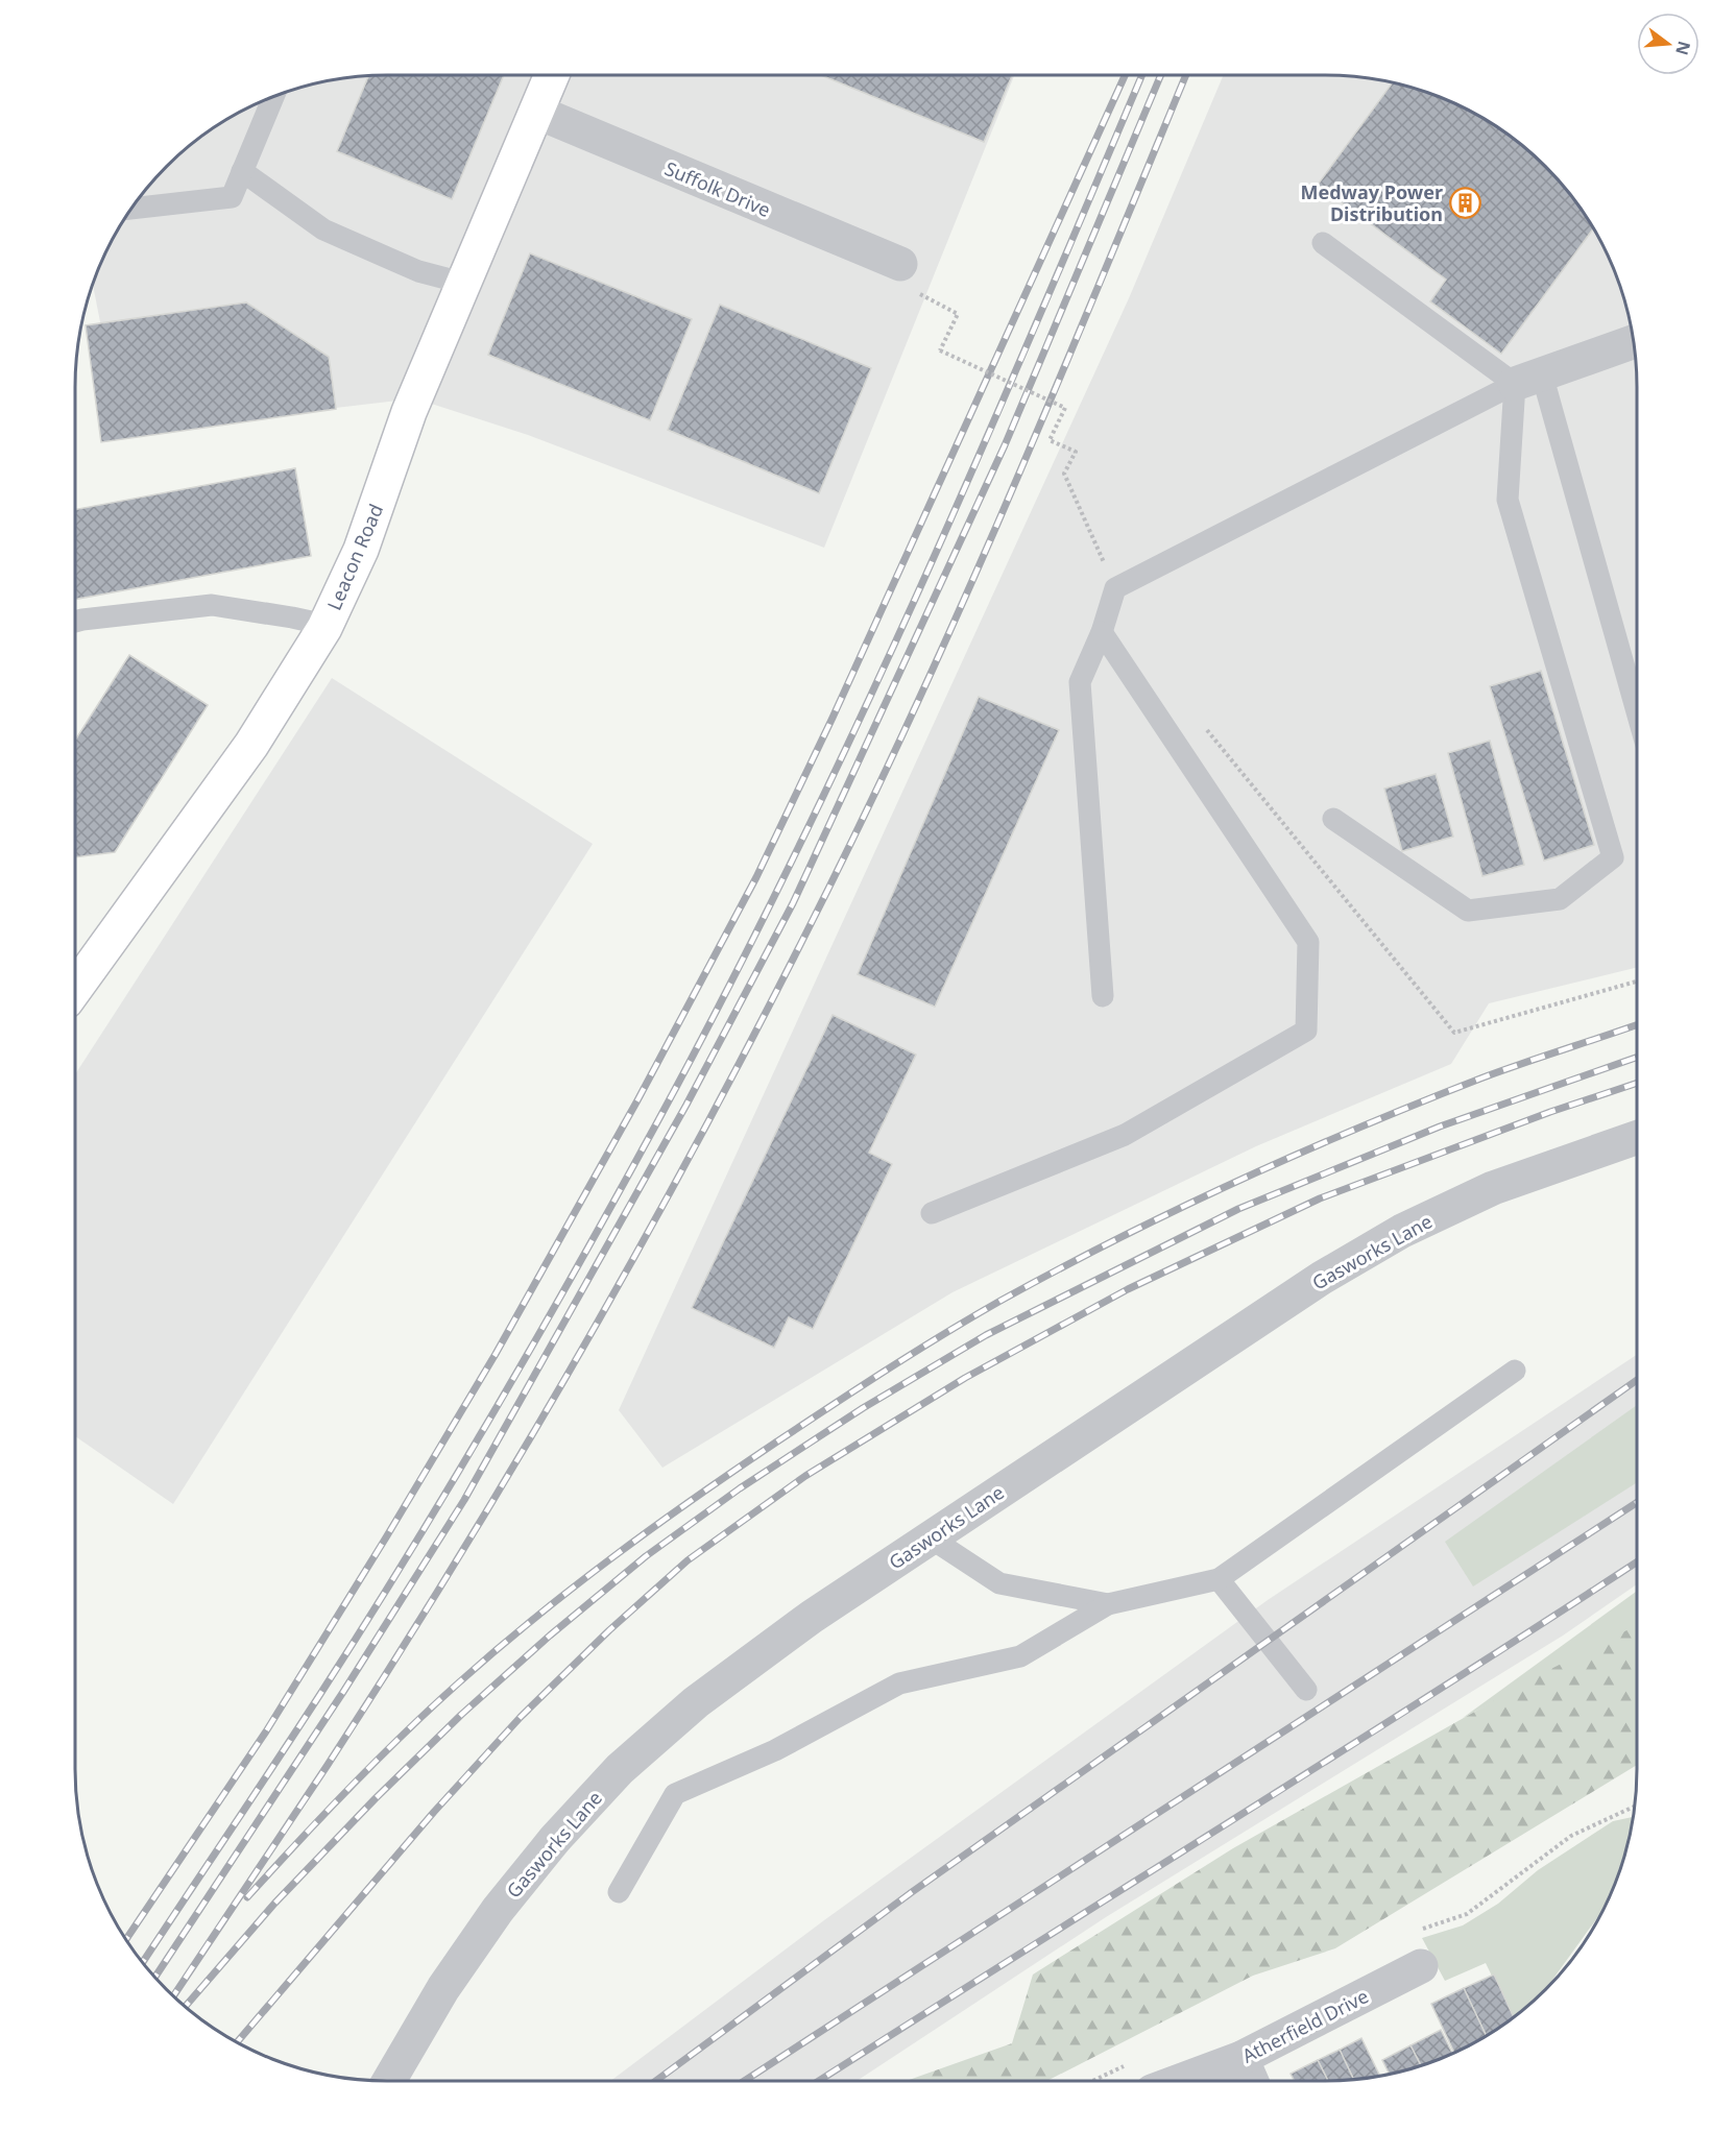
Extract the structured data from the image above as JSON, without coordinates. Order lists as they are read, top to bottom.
{
  "streets": {
    "street": [
      "Suffolk Drive",
      "Leacon Road",
      "Gasworks Lane",
      "Atherfield Drive"
    ]
  },
  "crossings": [
    ["Suffolk Drive", "Leacon Road"]
  ],
  "places": {
    "building": ["Medway Power Distribution"]
  },
  "north": "right"
}
